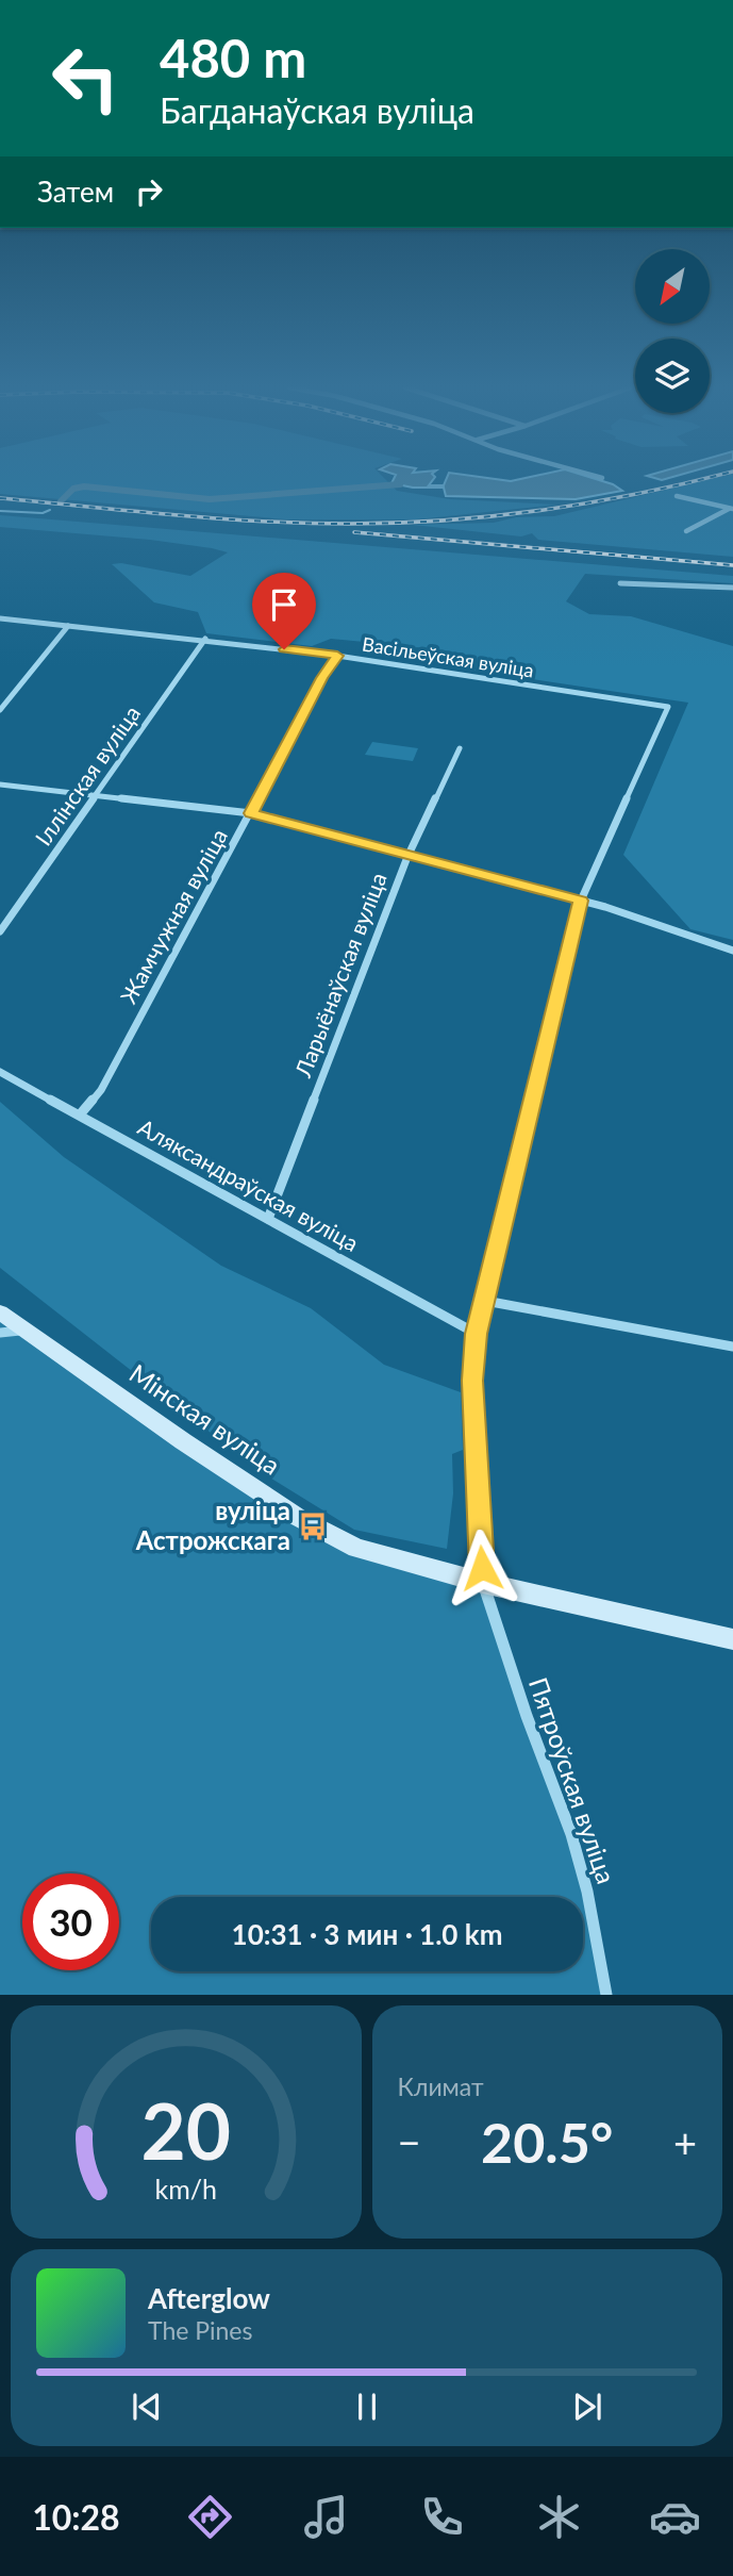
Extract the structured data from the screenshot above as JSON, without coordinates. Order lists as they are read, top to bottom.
{
  "streets": {
    "main road": ["Мінская вуліца"],
    "street": [
      "Васільеўская вуліца",
      "Іллінская вуліца",
      "Жамчужная вуліца",
      "Ларыёнаўская вуліца",
      "Аляксандраўская вуліца",
      "Пятроўская вуліца"
    ]
  },
  "crossings": [
    ["Васільеўская вуліца", "Іллінская вуліца"],
    ["Васільеўская вуліца", "Жамчужная вуліца"],
    ["Васільеўская вуліца", "Пятроўская вуліца"],
    ["Жамчужная вуліца", "Аляксандраўская вуліца"],
    ["Ларыёнаўская вуліца", "Аляксандраўская вуліца"],
    ["Аляксандраўская вуліца", "Пятроўская вуліца"],
    ["Мінская вуліца", "Пятроўская вуліца"]
  ],
  "places": {
    "bus stop": ["вуліца Астрожскага"]
  },
  "north": "bottom left",
  "page": {
    "turn": ["480 m", "Багданаўская вуліца"],
    "then": "Затем",
    "limit": "30",
    "trip": "10:31 · 3 мин · 1.0 km",
    "tile": "Климат",
    "heat": ["−", "20.5°", "+"],
    "song": ["Afterglow", "The Pines"],
    "tabs": "10:28",
    "gauge": ["20", "km/h"]
  }
}
